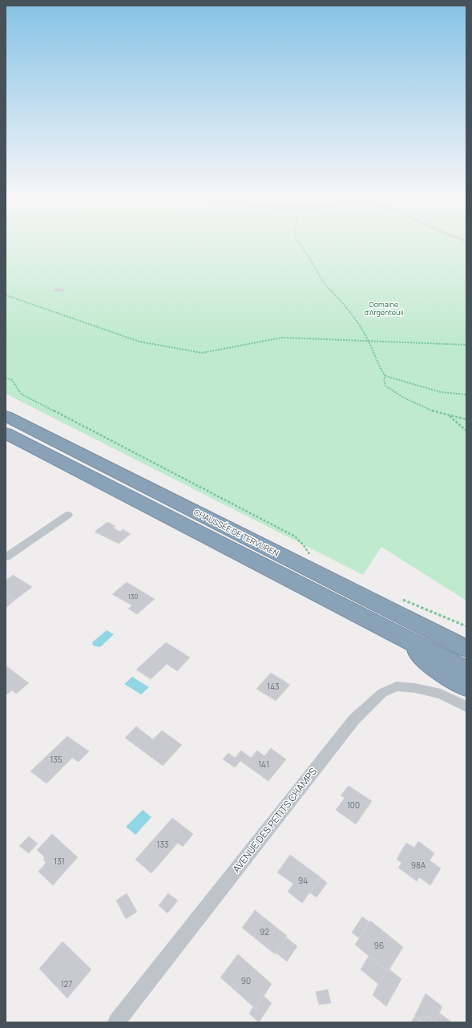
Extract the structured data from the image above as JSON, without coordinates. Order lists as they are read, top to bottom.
{
  "streets": {
    "highway": ["CHAUSSÉE DE TERVUREN"],
    "street": ["AVENUE DES PETITS CHAMPS"]
  },
  "parks": ["Domaine d'Argenteuil"],
  "house_numbers": [
    "130",
    "143",
    "135",
    "141",
    "100",
    "133",
    "131",
    "98A",
    "94",
    "92",
    "96",
    "90",
    "127"
  ]
}
